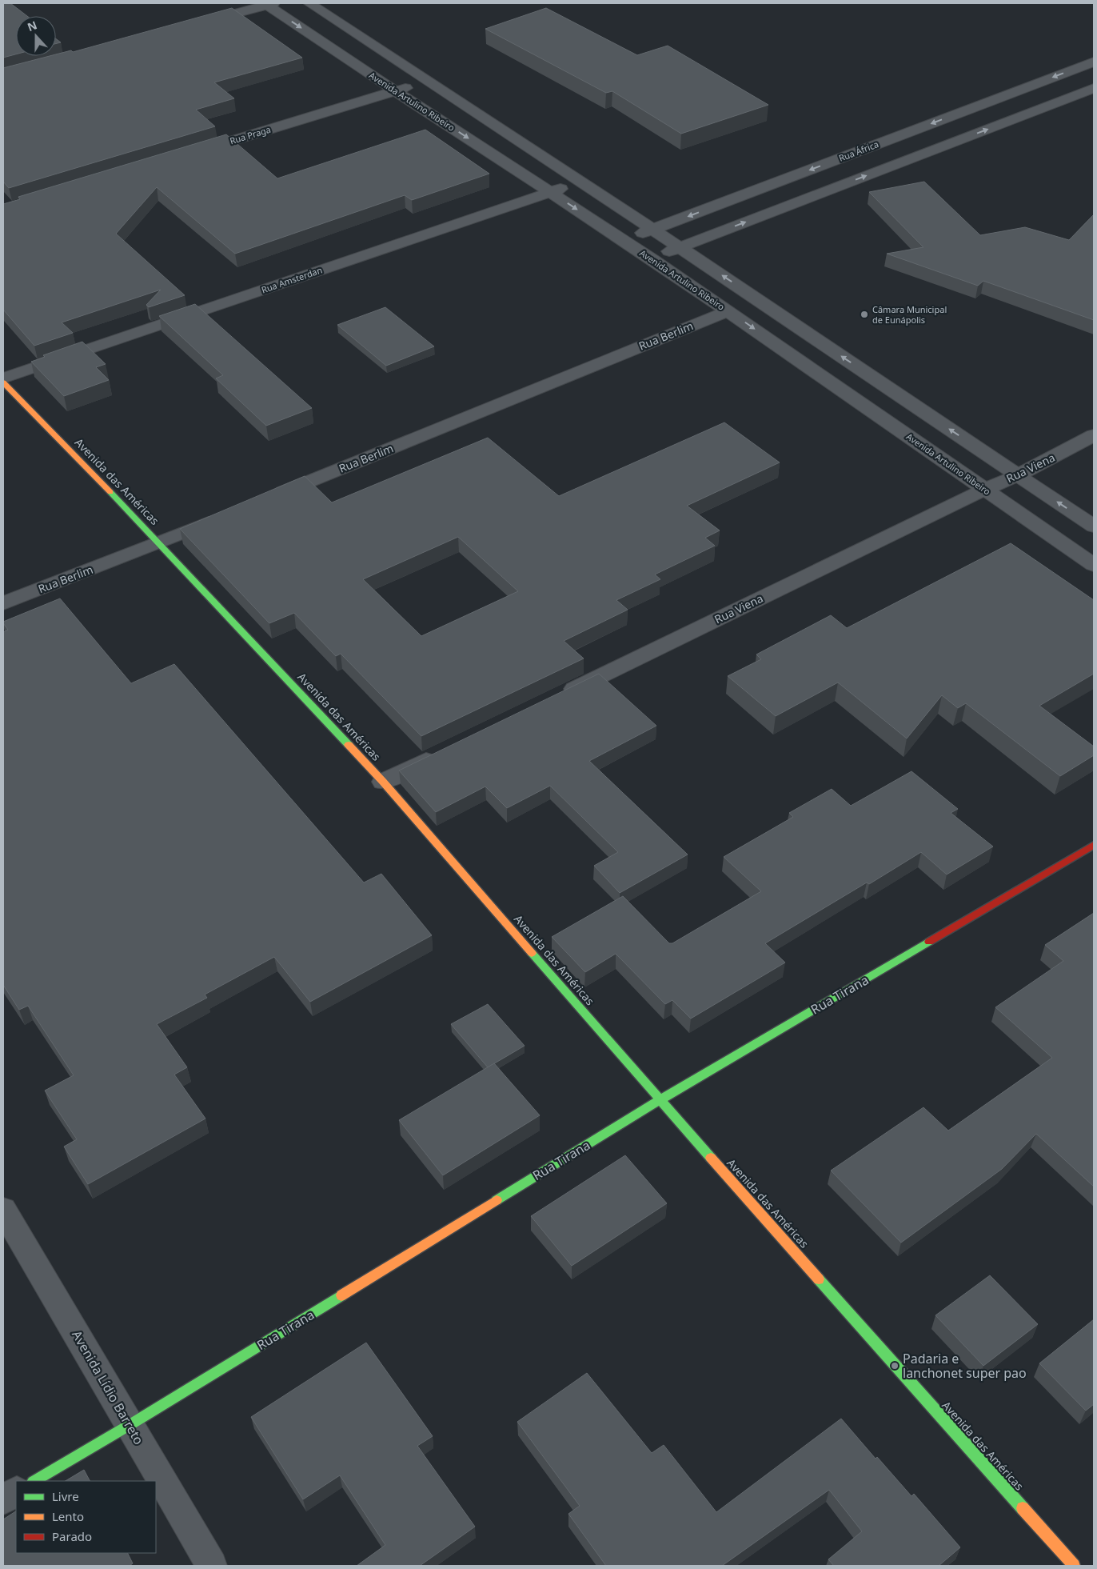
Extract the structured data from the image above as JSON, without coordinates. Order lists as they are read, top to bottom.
{
  "streets": {
    "street": [
      "Avenida Artulino Ribeiro",
      "Rua Praga",
      "Rua África",
      "Rua Amsterdan",
      "Rua Berlim",
      "Rua Viena",
      "Avenida das Américas",
      "Rua Tirana",
      "Avenida Lídio Barreto"
    ]
  },
  "crossings": [
    ["Avenida Artulino Ribeiro", "Rua Praga"],
    ["Avenida Artulino Ribeiro", "Rua África"],
    ["Avenida Artulino Ribeiro", "Rua Amsterdan"],
    ["Avenida Artulino Ribeiro", "Rua Berlim"],
    ["Avenida Artulino Ribeiro", "Rua Viena"],
    ["Rua Berlim", "Avenida das Américas"],
    ["Avenida das Américas", "Rua Tirana"],
    ["Rua Tirana", "Avenida Lídio Barreto"]
  ],
  "places": ["Câmara Municipal de Eunápolis", "Padaria e lanchonet super pao"],
  "legend": ["Livre", "Lento", "Parado"],
  "north": "top"
}
